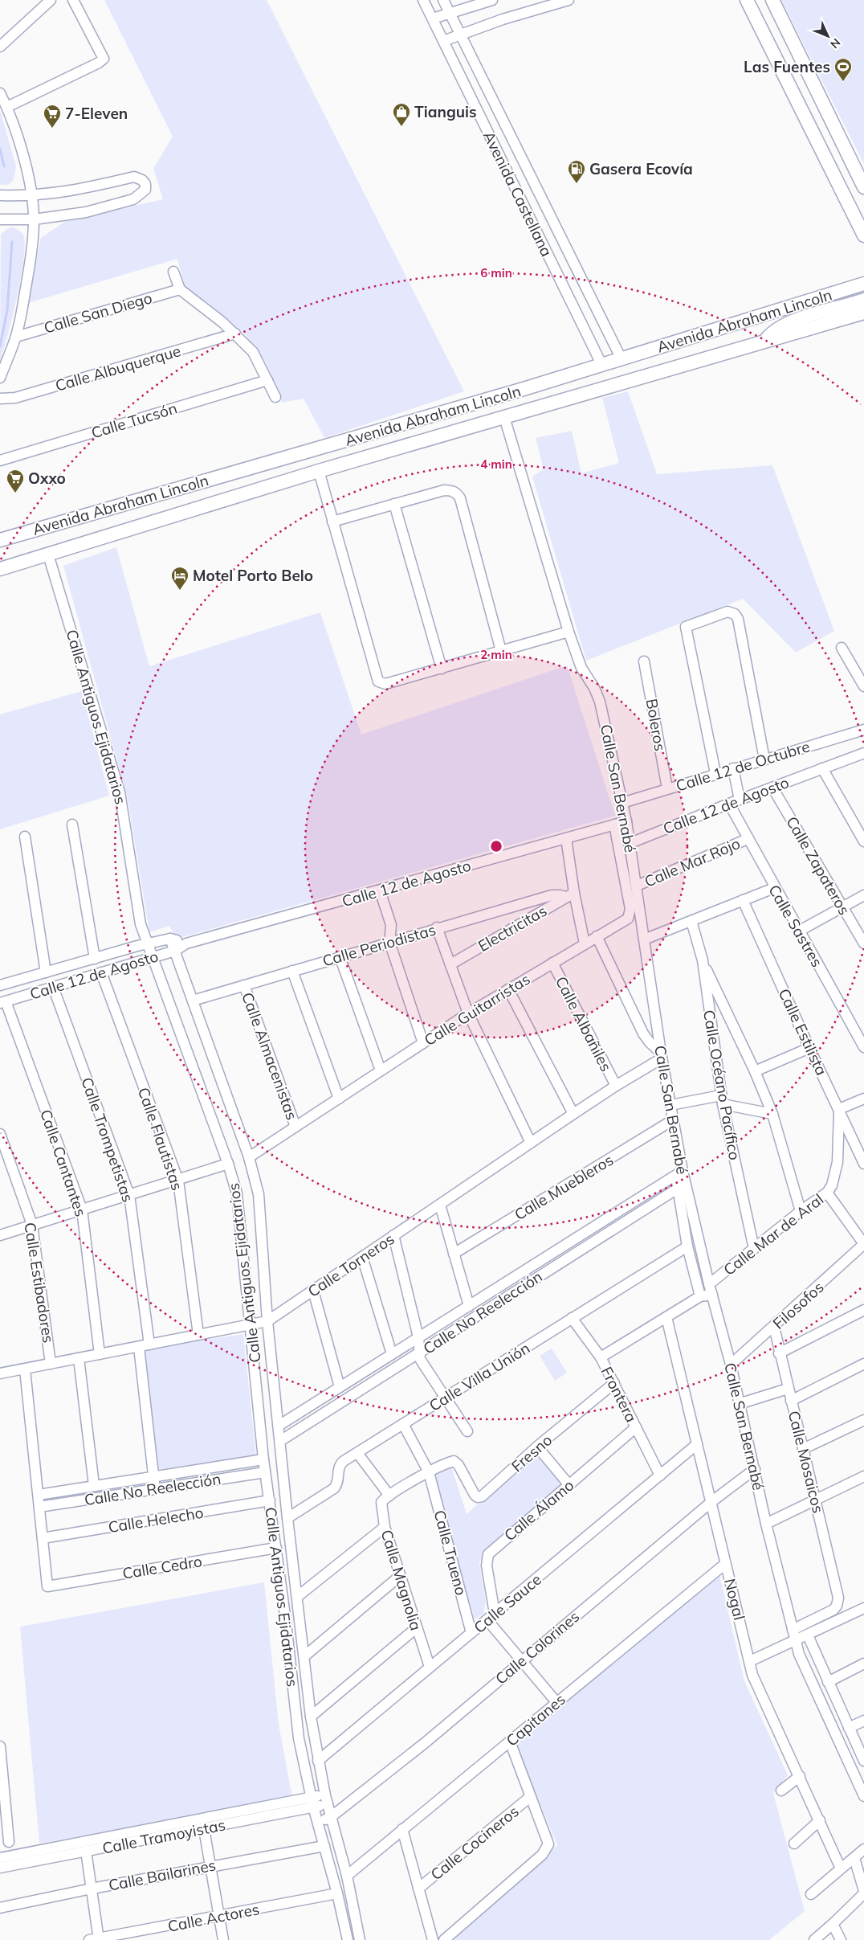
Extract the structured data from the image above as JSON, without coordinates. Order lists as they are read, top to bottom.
{
  "streets": {
    "main road": ["Avenida Abraham Lincoln"],
    "street": [
      "Avenida Castellana",
      "Calle San Diego",
      "Calle Albuquerque",
      "Calle Tucsón",
      "Calle Antiguos Ejidatarios",
      "Boleros",
      "Calle 12 de Octubre",
      "Calle San Bernabé",
      "Calle 12 de Agosto",
      "Calle Mar Rojo",
      "Calle Zapateros",
      "Calle Sastres",
      "Electricitas",
      "Calle Periodistas",
      "Calle Guitarristas",
      "Calle Albañiles",
      "Calle Estilista",
      "Calle Almacenistas",
      "Calle Océano Pacífico",
      "Calle Flautistas",
      "Calle Trompetistas",
      "Calle Cantantes",
      "Calle Muebleros",
      "Calle Mar de Aral",
      "Calle Torneros",
      "Calle Estibadores",
      "Filosofos",
      "Calle No Reelección",
      "Calle Villa Unión",
      "Frontera",
      "Fresno",
      "Calle Mosaicos",
      "Calle Álamo",
      "Calle Helecho",
      "Calle Trueno",
      "Calle Cedro",
      "Calle Magnolia",
      "Nogal",
      "Calle Sauce",
      "Calle Colorines",
      "Capitanes",
      "Calle Tramoyistas",
      "Calle Cocineros",
      "Calle Bailarines",
      "Calle Actores"
    ]
  },
  "crossings": [
    ["Avenida Castellana", "Avenida Abraham Lincoln"],
    ["Calle Antiguos Ejidatarios", "Calle 12 de Agosto"],
    ["Calle Antiguos Ejidatarios", "Calle Periodistas"],
    ["Calle Antiguos Ejidatarios", "Calle Guitarristas"],
    ["Calle Antiguos Ejidatarios", "Calle Torneros"],
    ["Calle Antiguos Ejidatarios", "Calle No Reelección"],
    ["Calle Antiguos Ejidatarios", "Calle Villa Unión"],
    ["Calle Antiguos Ejidatarios", "Calle Helecho"],
    ["Calle Antiguos Ejidatarios", "Calle Cedro"],
    ["Calle Antiguos Ejidatarios", "Calle Sauce"],
    ["Calle Antiguos Ejidatarios", "Calle Colorines"],
    ["Calle Antiguos Ejidatarios", "Capitanes"],
    ["Calle Antiguos Ejidatarios", "Calle Tramoyistas"],
    ["Calle Antiguos Ejidatarios", "Calle Bailarines"],
    ["Calle Antiguos Ejidatarios", "Calle Actores"],
    ["Boleros", "Calle 12 de Octubre"],
    ["Calle 12 de Octubre", "Calle San Bernabé"],
    ["Calle San Bernabé", "Calle 12 de Agosto"],
    ["Calle San Bernabé", "Calle Mar Rojo"],
    ["Calle San Bernabé", "Calle Muebleros"],
    ["Calle San Bernabé", "Calle Mar de Aral"],
    ["Calle San Bernabé", "Calle Torneros"],
    ["Calle San Bernabé", "Filosofos"],
    ["Calle San Bernabé", "Calle No Reelección"],
    ["Calle San Bernabé", "Calle Villa Unión"],
    ["Calle San Bernabé", "Calle Mosaicos"],
    ["Calle San Bernabé", "Calle Colorines"],
    ["Calle 12 de Agosto", "Calle Zapateros"],
    ["Calle 12 de Agosto", "Calle Sastres"],
    ["Calle 12 de Agosto", "Calle Guitarristas"],
    ["Calle 12 de Agosto", "Calle Flautistas"],
    ["Calle 12 de Agosto", "Calle Trompetistas"],
    ["Calle 12 de Agosto", "Calle Cantantes"],
    ["Calle Mar Rojo", "Calle Sastres"],
    ["Electricitas", "Calle Periodistas"],
    ["Calle Periodistas", "Calle Almacenistas"],
    ["Calle Guitarristas", "Calle Albañiles"],
    ["Calle Guitarristas", "Calle Almacenistas"],
    ["Calle Albañiles", "Calle Torneros"],
    ["Calle Estilista", "Calle Mar de Aral"],
    ["Calle Océano Pacífico", "Calle Mar de Aral"],
    ["Calle Flautistas", "Calle Torneros"],
    ["Calle Trompetistas", "Calle Torneros"],
    ["Calle Cantantes", "Calle Torneros"],
    ["Calle Torneros", "Calle Estibadores"],
    ["Filosofos", "Calle Mosaicos"],
    ["Calle Villa Unión", "Frontera"],
    ["Calle Villa Unión", "Calle Trueno"],
    ["Frontera", "Fresno"],
    ["Frontera", "Calle Álamo"],
    ["Frontera", "Calle Sauce"],
    ["Fresno", "Calle Trueno"],
    ["Calle Álamo", "Calle Sauce"],
    ["Calle Helecho", "Calle Cedro"],
    ["Calle Trueno", "Calle Sauce"],
    ["Calle Magnolia", "Calle Sauce"],
    ["Nogal", "Calle Sauce"],
    ["Nogal", "Calle Colorines"],
    ["Nogal", "Capitanes"]
  ],
  "places": {
    "sports": ["Las Fuentes"],
    "shop": ["Tianguis"],
    "supermarket": ["7-Eleven", "Oxxo"],
    "fuel station": ["Gasera Ecovía"],
    "hotel": ["Motel Porto Belo"]
  },
  "north": "bottom right",
  "rings": ["6 min", "4 min", "2 min"]
}
